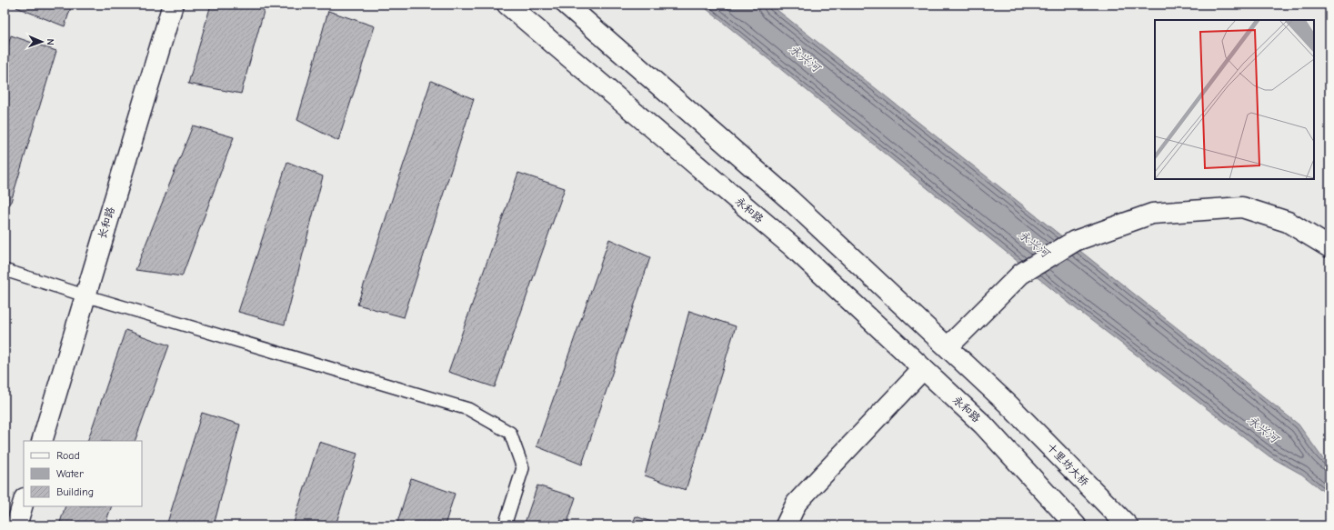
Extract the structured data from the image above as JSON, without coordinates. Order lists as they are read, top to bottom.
{
  "streets": {
    "main road": ["永和路", "长和路", "十里坊大桥"]
  },
  "water": ["永兴河"],
  "legend": ["Road", "Water", "Building"],
  "north": "right"
}
